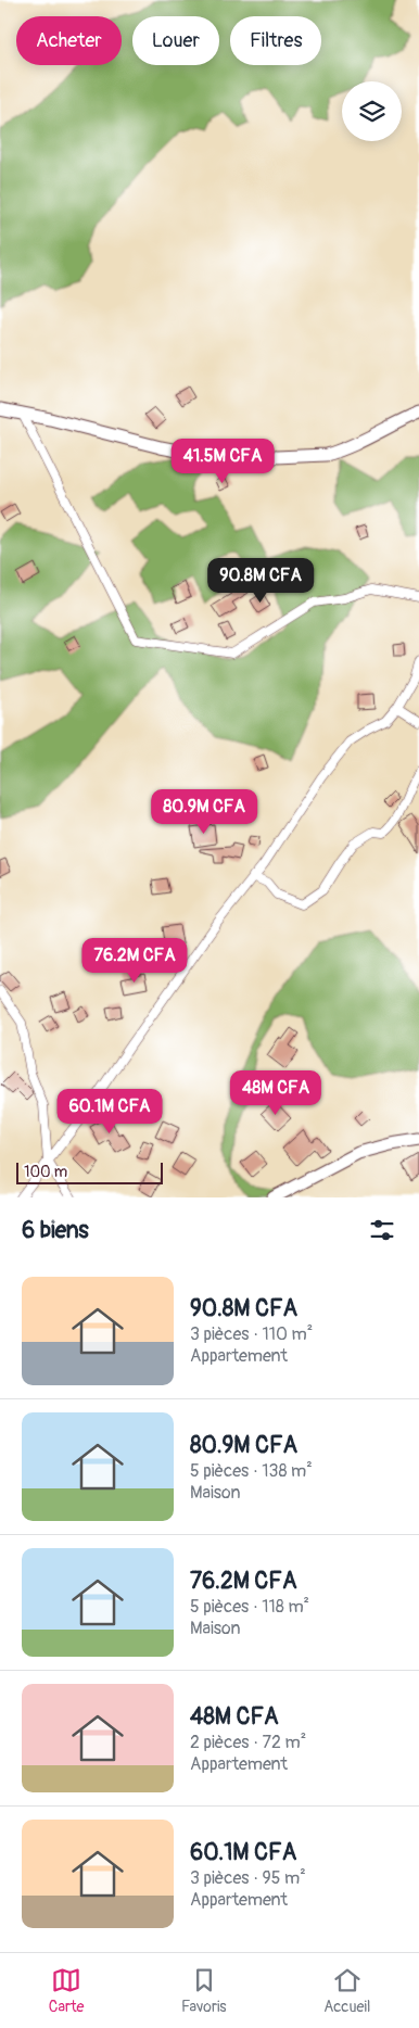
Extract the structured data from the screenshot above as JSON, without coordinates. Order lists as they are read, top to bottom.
{
  "scale_bar": "100 m",
  "page": {
    "chip": ["Acheter", "Louer", "Filtres"],
    "price": [
      "41.5M CFA",
      "90.8M CFA",
      "80.9M CFA",
      "76.2M CFA",
      "48M CFA",
      "60.1M CFA"
    ],
    "scale": "100 m",
    "heading": "6 biens",
    "list": [
      {
        "name": "90.8M CFA",
        "note": "3 pièces · 110 m² · Appartement"
      },
      {
        "name": "80.9M CFA",
        "note": "5 pièces · 138 m² · Maison"
      },
      {
        "name": "76.2M CFA",
        "note": "5 pièces · 118 m² · Maison"
      },
      {
        "name": "48M CFA",
        "note": "2 pièces · 72 m² · Appartement"
      },
      {
        "name": "60.1M CFA",
        "note": "3 pièces · 95 m² · Appartement"
      }
    ],
    "tabs": ["Carte", "Favoris", "Accueil"]
  }
}
